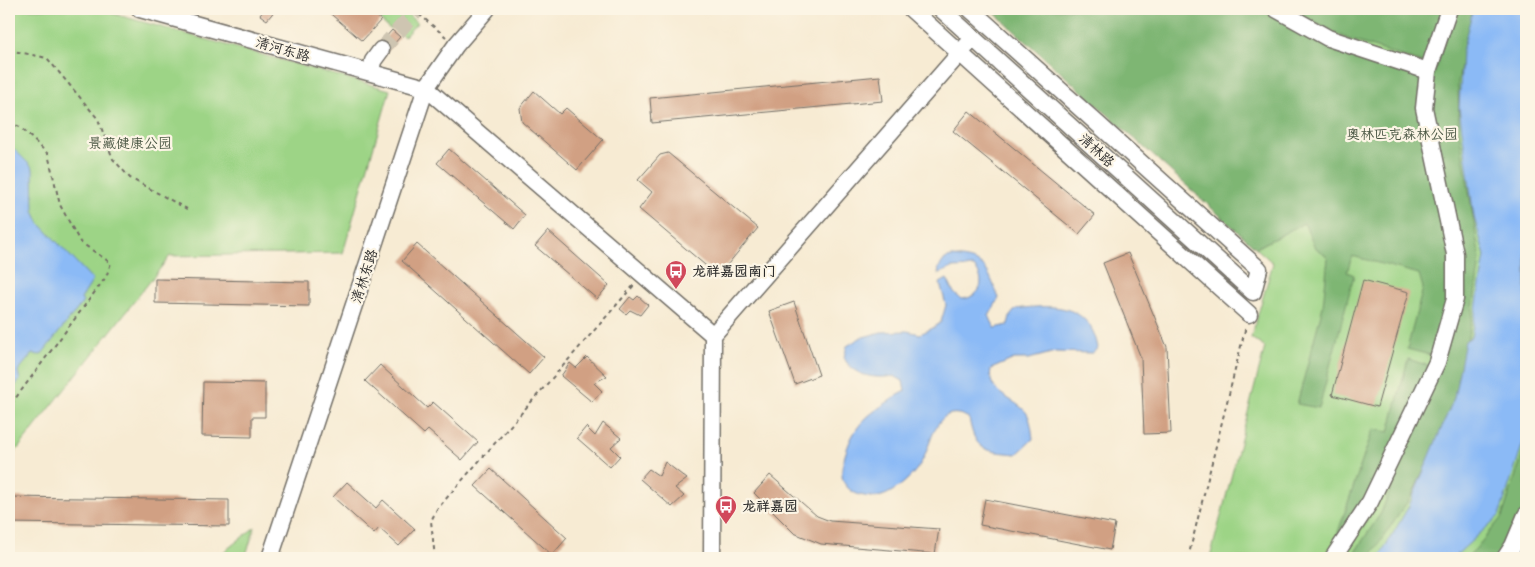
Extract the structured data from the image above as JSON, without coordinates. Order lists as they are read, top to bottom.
{
  "streets": {
    "street": ["清河东路", "清林路", "清林东路"]
  },
  "crossings": [
    ["清河东路", "清林东路"]
  ],
  "parks": ["奥林匹克森林公园", "景藏健康公园"],
  "places": {
    "bus stop": ["龙祥嘉园南门", "龙祥嘉园"]
  }
}
